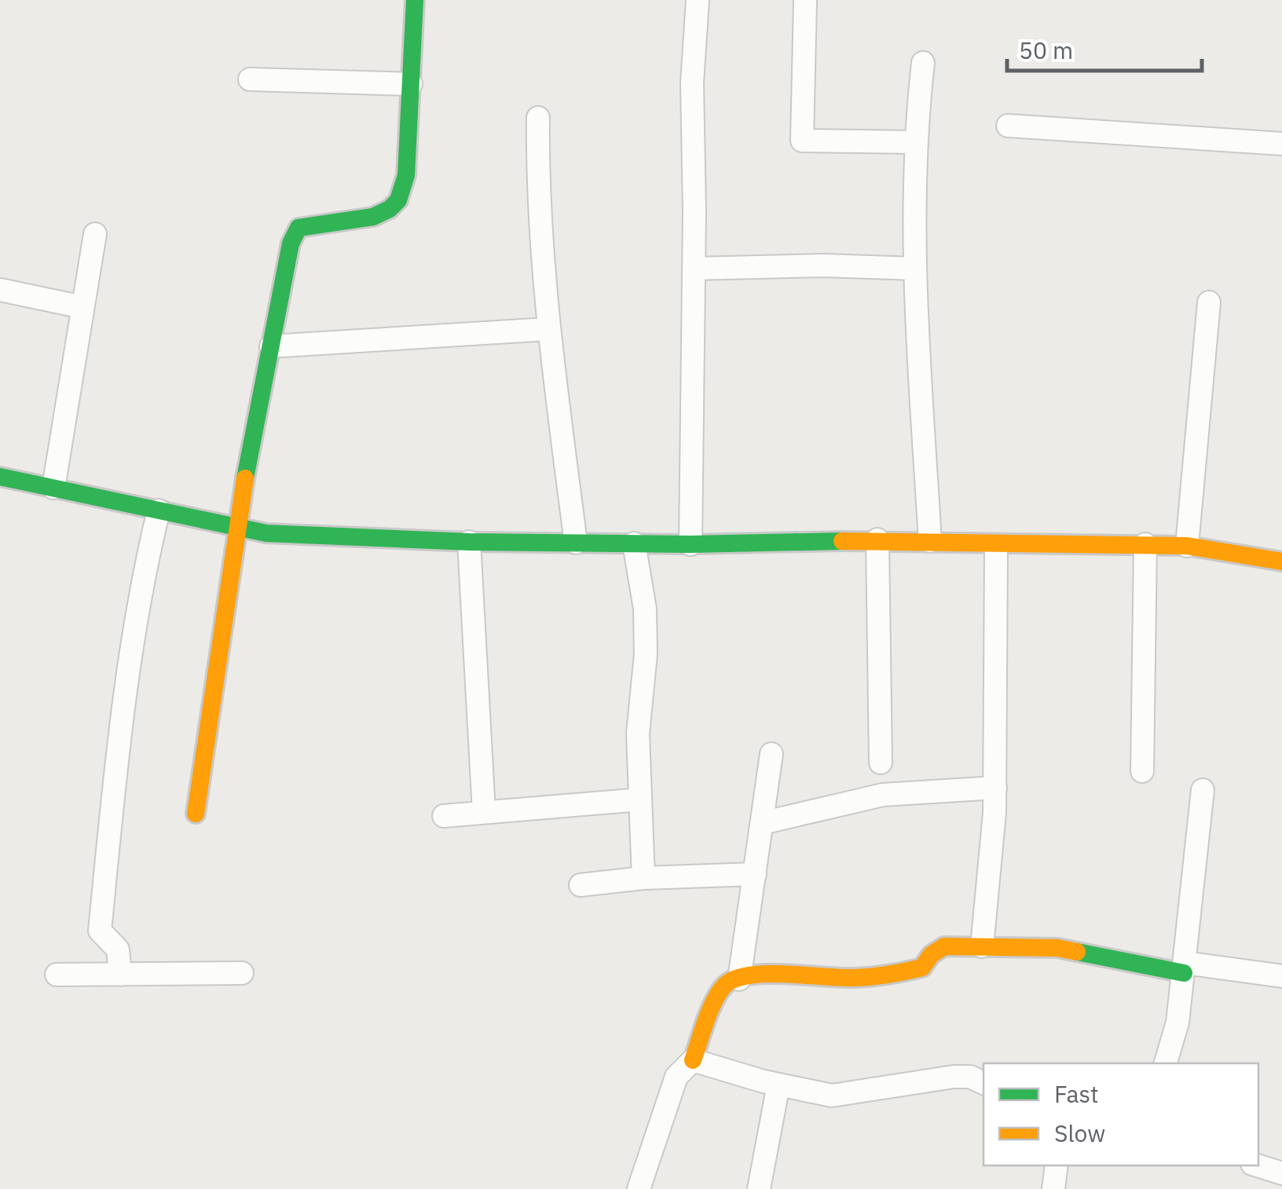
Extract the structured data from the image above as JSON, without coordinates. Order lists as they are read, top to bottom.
{
  "legend": ["Fast", "Slow"],
  "scale_bar": "50 m"
}
